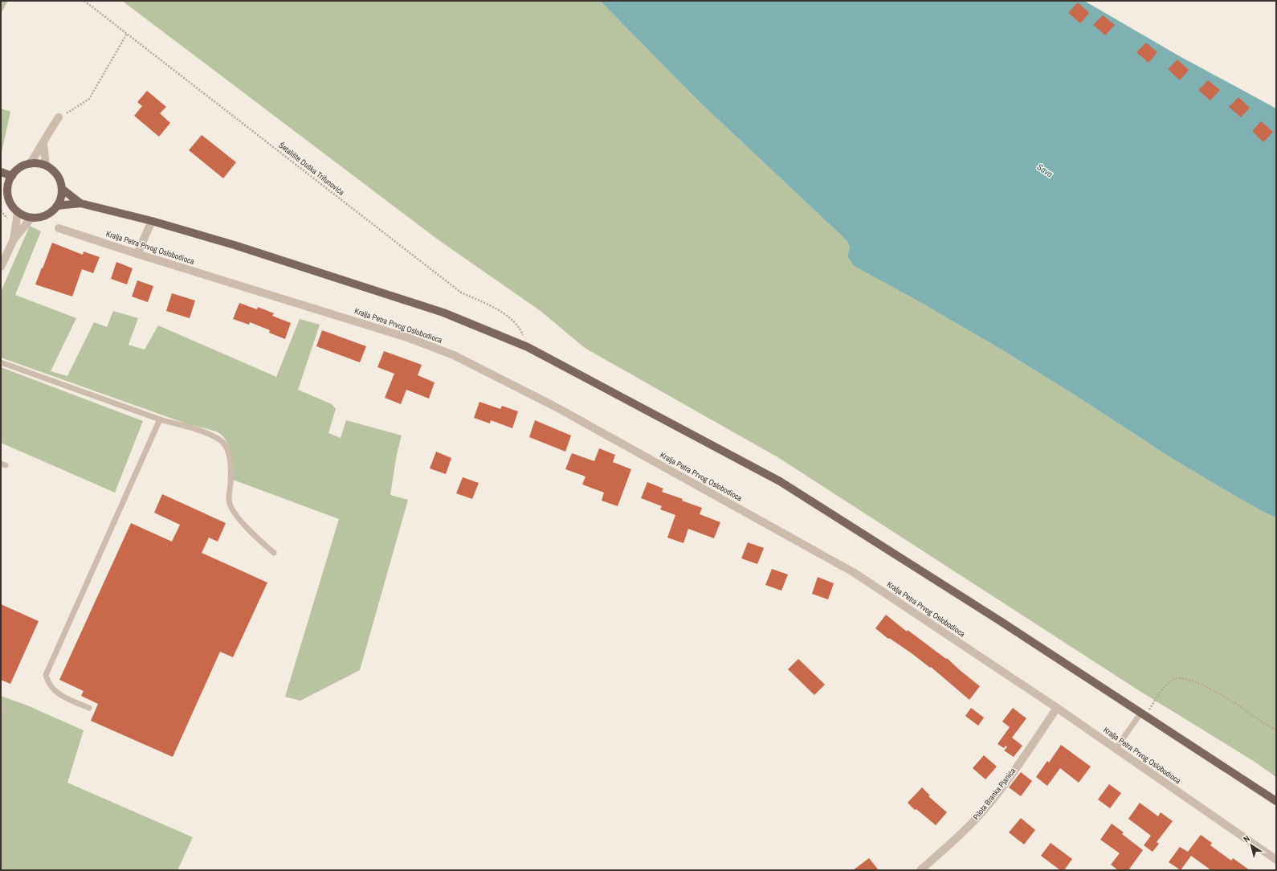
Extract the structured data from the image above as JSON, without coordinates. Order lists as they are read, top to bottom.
{
  "streets": {
    "street": ["Kralja Petra Prvog Oslobodioca", "Pilota Branka Pjanića"],
    "path": ["Šetalište Duška Trifunovića"]
  },
  "crossings": [
    ["Kralja Petra Prvog Oslobodioca", "Pilota Branka Pjanića"]
  ],
  "water": ["Sava"],
  "north": "top left"
}
